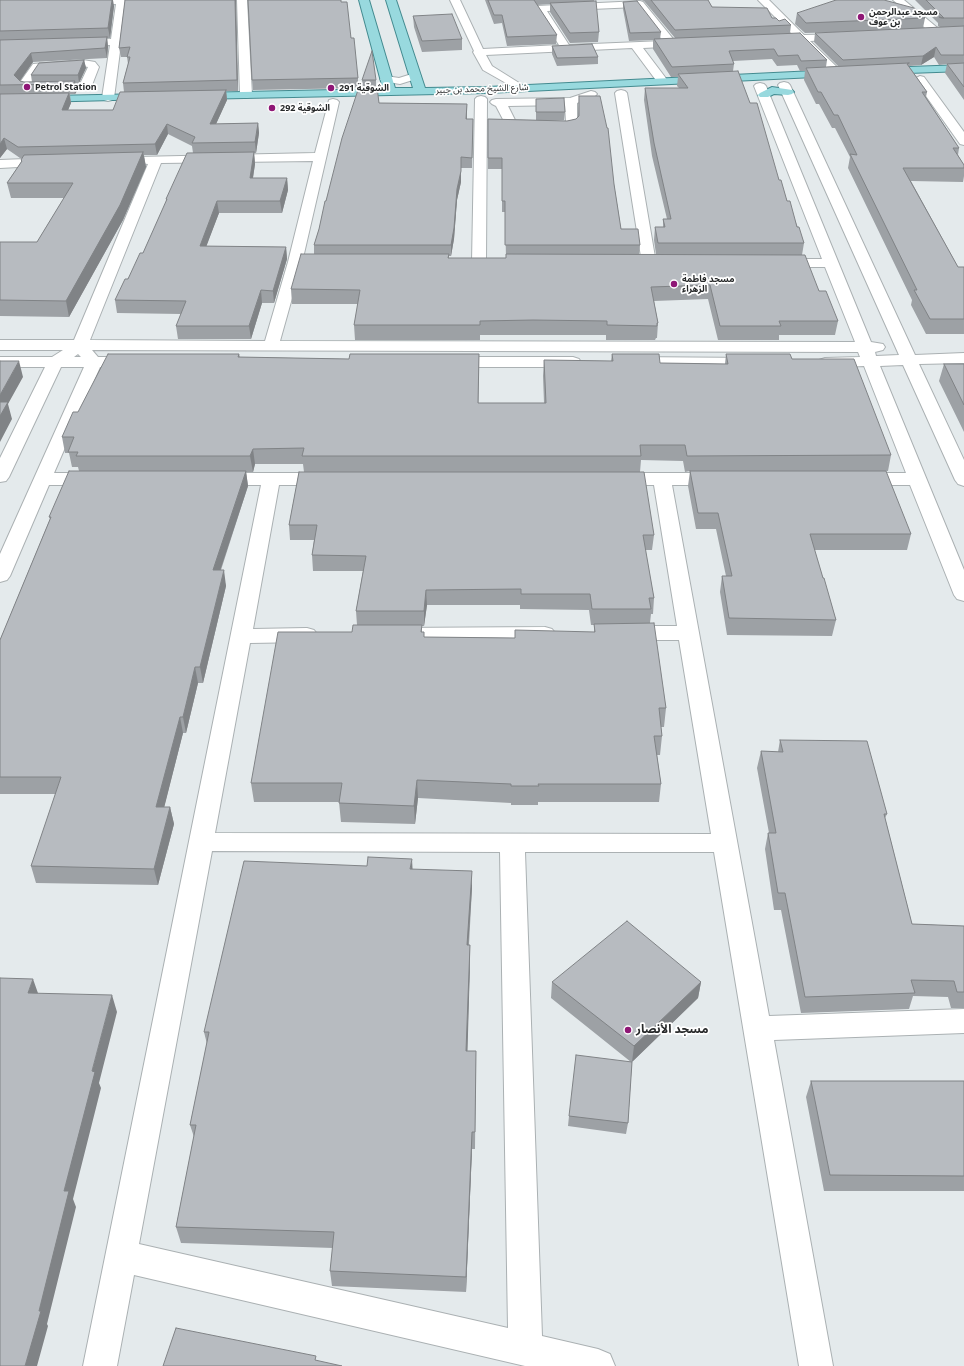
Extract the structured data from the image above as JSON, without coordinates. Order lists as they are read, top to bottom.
{
  "streets": {
    "main road": ["شارع الشيخ محمد بن جبير"]
  },
  "places": [
    "مسجد عبدالرحمن بن عوف",
    "Petrol Station",
    "الشوقية 291",
    "الشوقية 292",
    "مسجد فاطمة الزهراء",
    "مسجد الأنصار"
  ]
}
